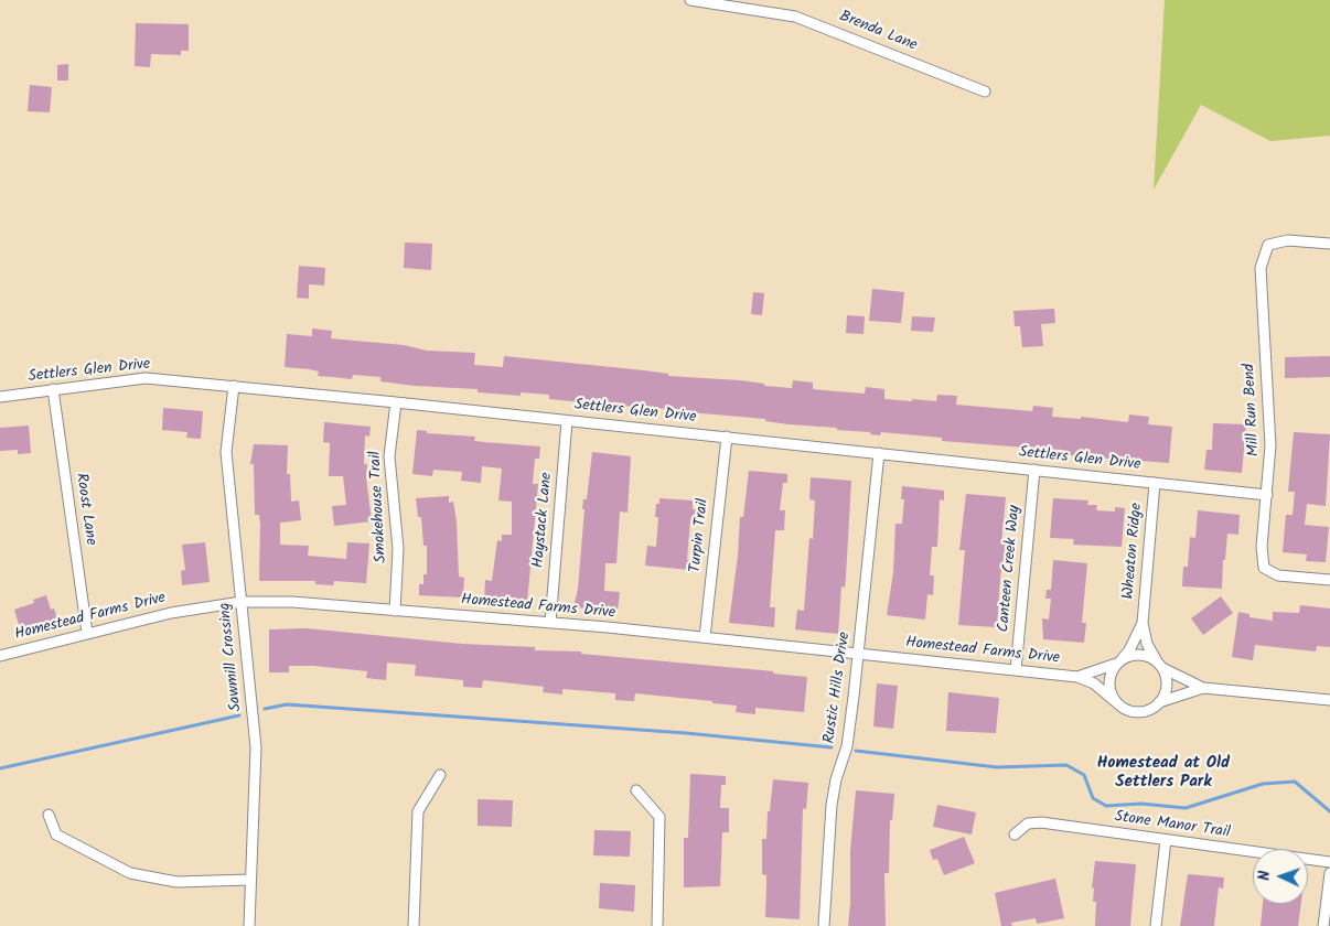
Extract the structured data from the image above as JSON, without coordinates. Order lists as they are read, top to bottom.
{
  "streets": {
    "street": [
      "Brenda Lane",
      "Settlers Glen Drive",
      "Mill Run Bend",
      "Smokehouse Trail",
      "Roost Lane",
      "Haystack Lane",
      "Turpin Trail",
      "Wheaton Ridge",
      "Canteen Creek Way",
      "Homestead Farms Drive",
      "Sawmill Crossing",
      "Rustic Hills Drive",
      "Stone Manor Trail"
    ]
  },
  "crossings": [
    ["Settlers Glen Drive", "Mill Run Bend"],
    ["Settlers Glen Drive", "Smokehouse Trail"],
    ["Settlers Glen Drive", "Roost Lane"],
    ["Settlers Glen Drive", "Haystack Lane"],
    ["Settlers Glen Drive", "Turpin Trail"],
    ["Settlers Glen Drive", "Wheaton Ridge"],
    ["Settlers Glen Drive", "Canteen Creek Way"],
    ["Settlers Glen Drive", "Sawmill Crossing"],
    ["Settlers Glen Drive", "Rustic Hills Drive"],
    ["Smokehouse Trail", "Homestead Farms Drive"],
    ["Roost Lane", "Homestead Farms Drive"],
    ["Haystack Lane", "Homestead Farms Drive"],
    ["Turpin Trail", "Homestead Farms Drive"],
    ["Wheaton Ridge", "Homestead Farms Drive"],
    ["Canteen Creek Way", "Homestead Farms Drive"],
    ["Homestead Farms Drive", "Sawmill Crossing"],
    ["Homestead Farms Drive", "Rustic Hills Drive"]
  ],
  "districts": ["Homestead at Old Settlers Park"],
  "north": "left"
}
